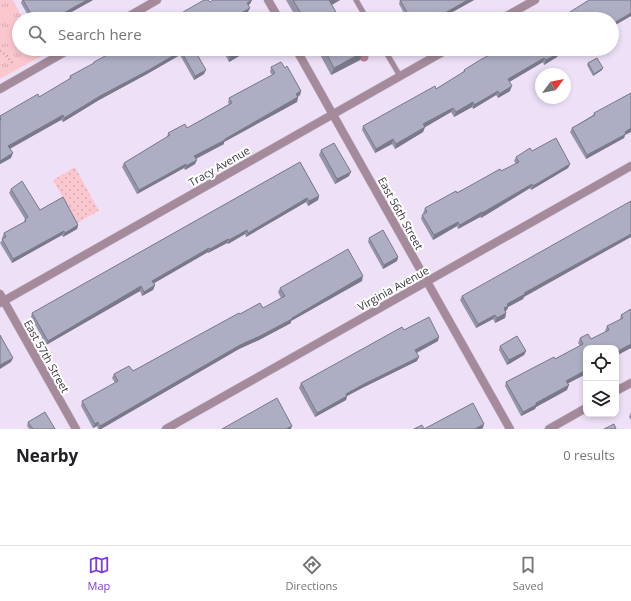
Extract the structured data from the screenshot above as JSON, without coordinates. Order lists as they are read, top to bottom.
{
  "streets": {
    "street": [
      "Tracy Avenue",
      "East 56th Street",
      "Virginia Avenue",
      "East 57th Street"
    ]
  },
  "crossings": [
    ["Tracy Avenue", "East 56th Street"],
    ["Tracy Avenue", "East 57th Street"],
    ["East 56th Street", "Virginia Avenue"]
  ],
  "north": "top right",
  "page": {
    "search": "Search here",
    "heading": ["Nearby", "0 results"],
    "nav": ["Map", "Directions", "Saved"]
  }
}
